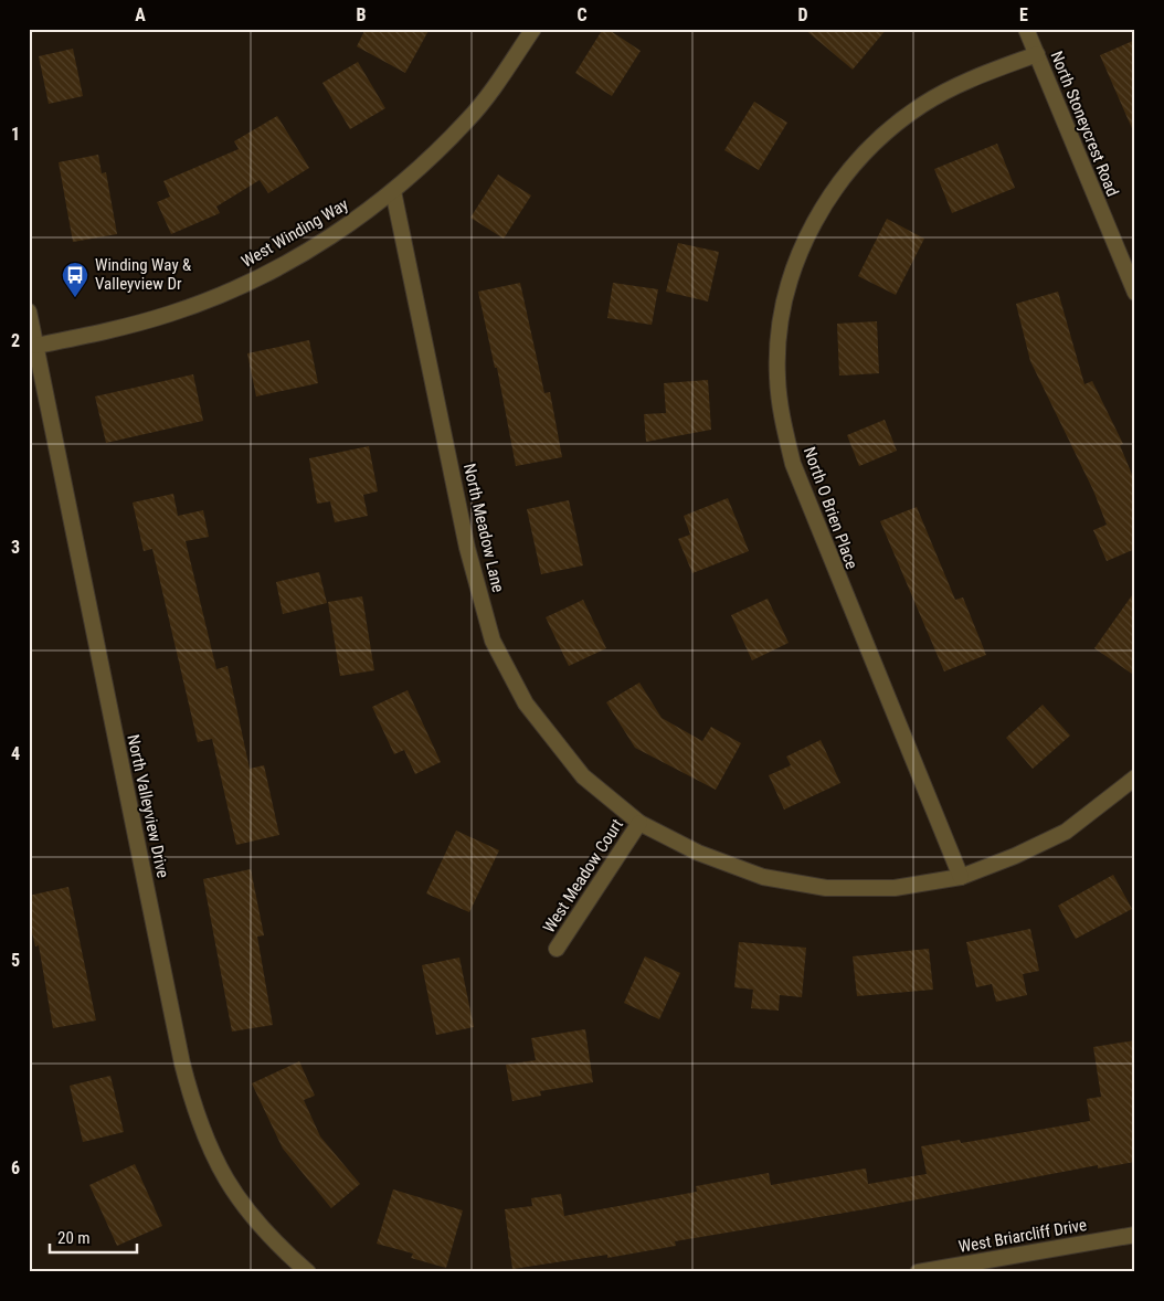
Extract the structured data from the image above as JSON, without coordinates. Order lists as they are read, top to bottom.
{
  "streets": {
    "street": [
      "North Stoneycrest Road",
      "West Winding Way",
      "North O Brien Place",
      "North Meadow Lane",
      "North Valleyview Drive",
      "West Meadow Court",
      "West Briarcliff Drive"
    ]
  },
  "crossings": [
    ["North Stoneycrest Road", "North O Brien Place"],
    ["West Winding Way", "North Meadow Lane"],
    ["West Winding Way", "North Valleyview Drive"],
    ["North O Brien Place", "North Meadow Lane"],
    ["North Meadow Lane", "West Meadow Court"]
  ],
  "places": {
    "bus stop": ["Winding Way & Valleyview Dr"]
  },
  "scale_bar": "20 m",
  "grid": {
    "columns": [
      "A",
      "B",
      "C",
      "D",
      "E"
    ],
    "rows": [
      "1",
      "2",
      "3",
      "4",
      "5",
      "6"
    ]
  }
}
